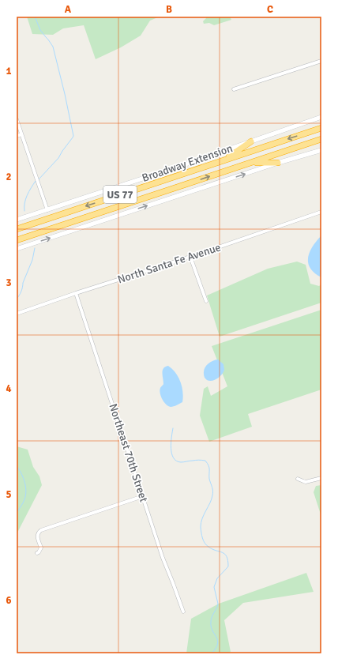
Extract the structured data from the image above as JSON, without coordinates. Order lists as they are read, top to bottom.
{
  "streets": {
    "highway": ["Broadway Extension", "US 77"],
    "street": ["North Santa Fe Avenue", "Northeast 70th Street"]
  },
  "crossings": [
    ["North Santa Fe Avenue", "Northeast 70th Street"]
  ],
  "grid": {
    "columns": ["A", "B", "C"],
    "rows": [
      "1",
      "2",
      "3",
      "4",
      "5",
      "6"
    ]
  }
}
